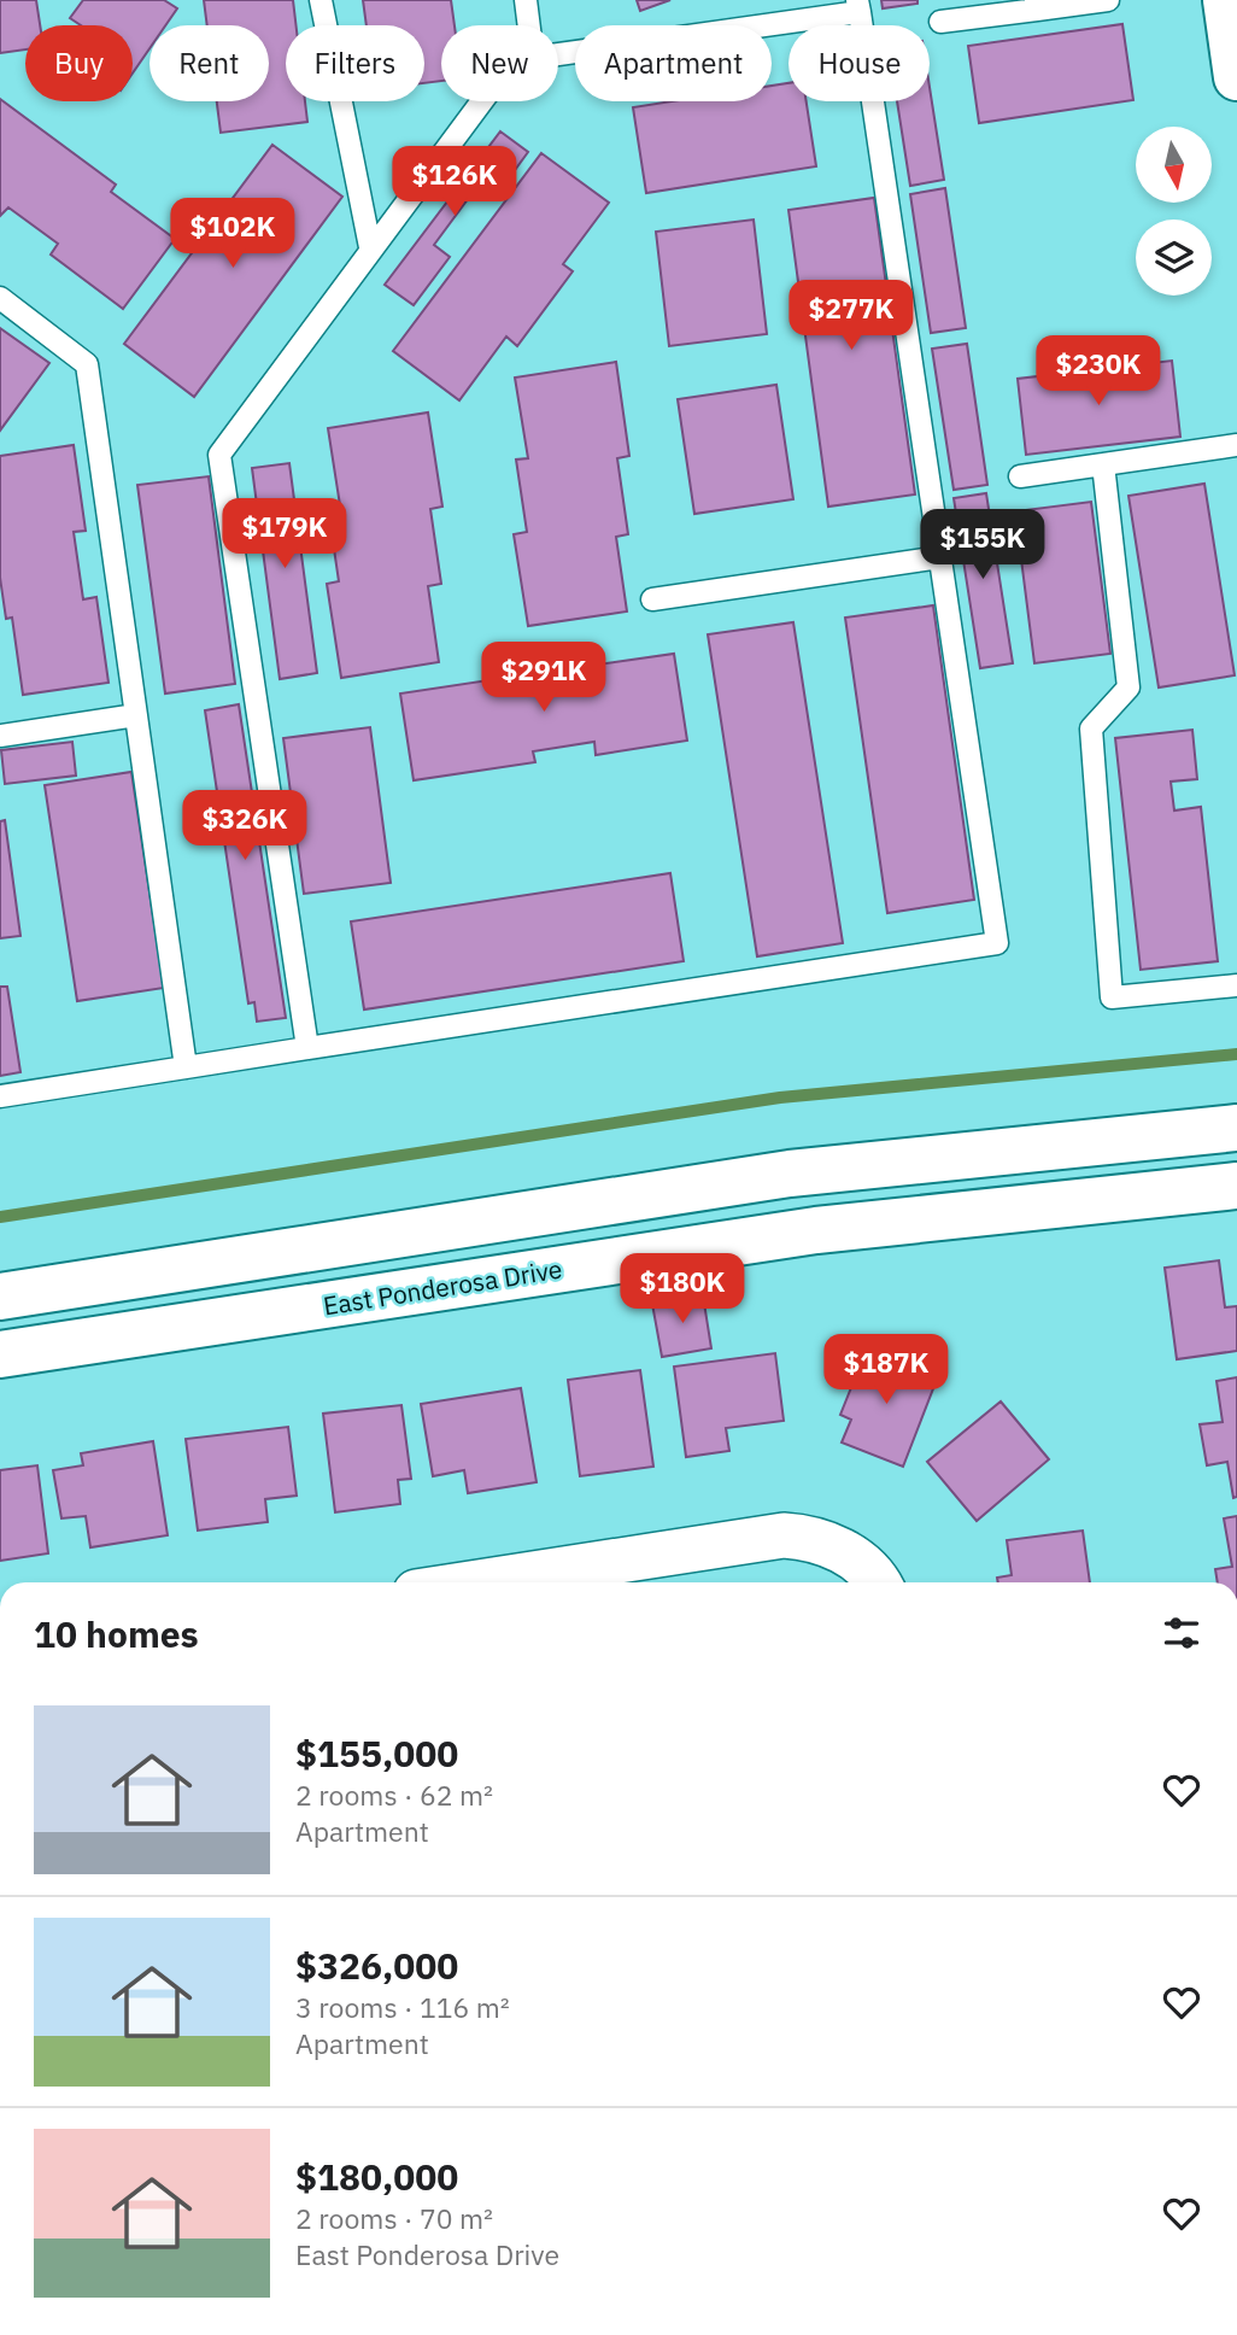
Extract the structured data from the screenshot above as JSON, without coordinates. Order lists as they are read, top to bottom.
{
  "streets": {
    "main road": ["East Ponderosa Drive"]
  },
  "north": "bottom",
  "page": {
    "chip": [
      "Buy",
      "Rent",
      "Filters",
      "New",
      "Apartment",
      "House"
    ],
    "price": [
      "$126K",
      "$102K",
      "$277K",
      "$230K",
      "$179K",
      "$155K",
      "$291K",
      "$326K",
      "$180K",
      "$187K"
    ],
    "heading": "10 homes",
    "list": [
      {
        "name": "$155,000",
        "note": "2 rooms · 62 m² · Apartment"
      },
      {
        "name": "$326,000",
        "note": "3 rooms · 116 m² · Apartment"
      },
      {
        "name": "$180,000",
        "note": "2 rooms · 70 m² · East Ponderosa Drive"
      }
    ]
  }
}
